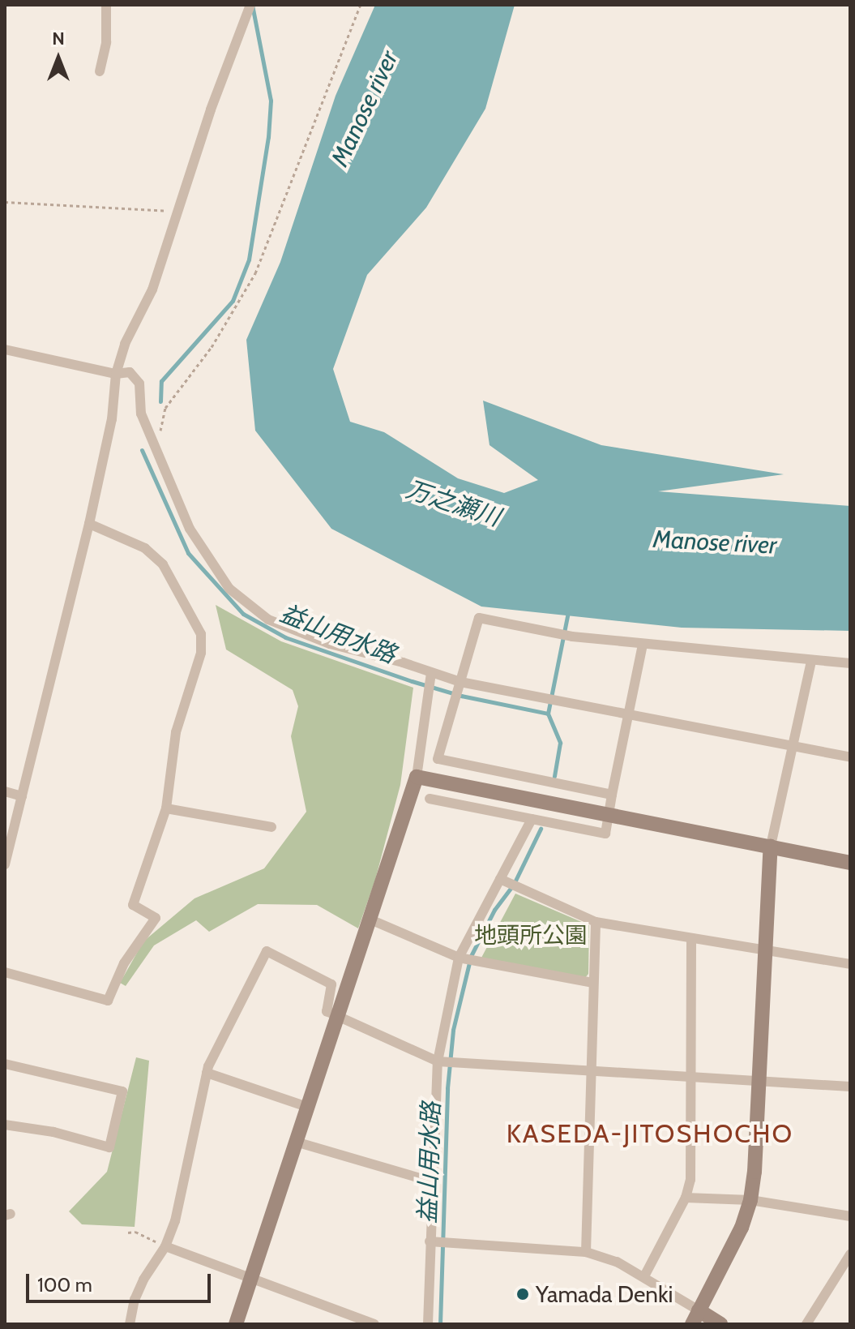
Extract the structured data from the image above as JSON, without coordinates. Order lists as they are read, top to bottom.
{
  "districts": ["KASEDA-JITOSHOCHO"],
  "water": ["Manose river", "万之瀬川", "益山用水路"],
  "parks": ["地頭所公園"],
  "places": ["Yamada Denki"],
  "scale_bar": "100 m",
  "north": "top"
}
